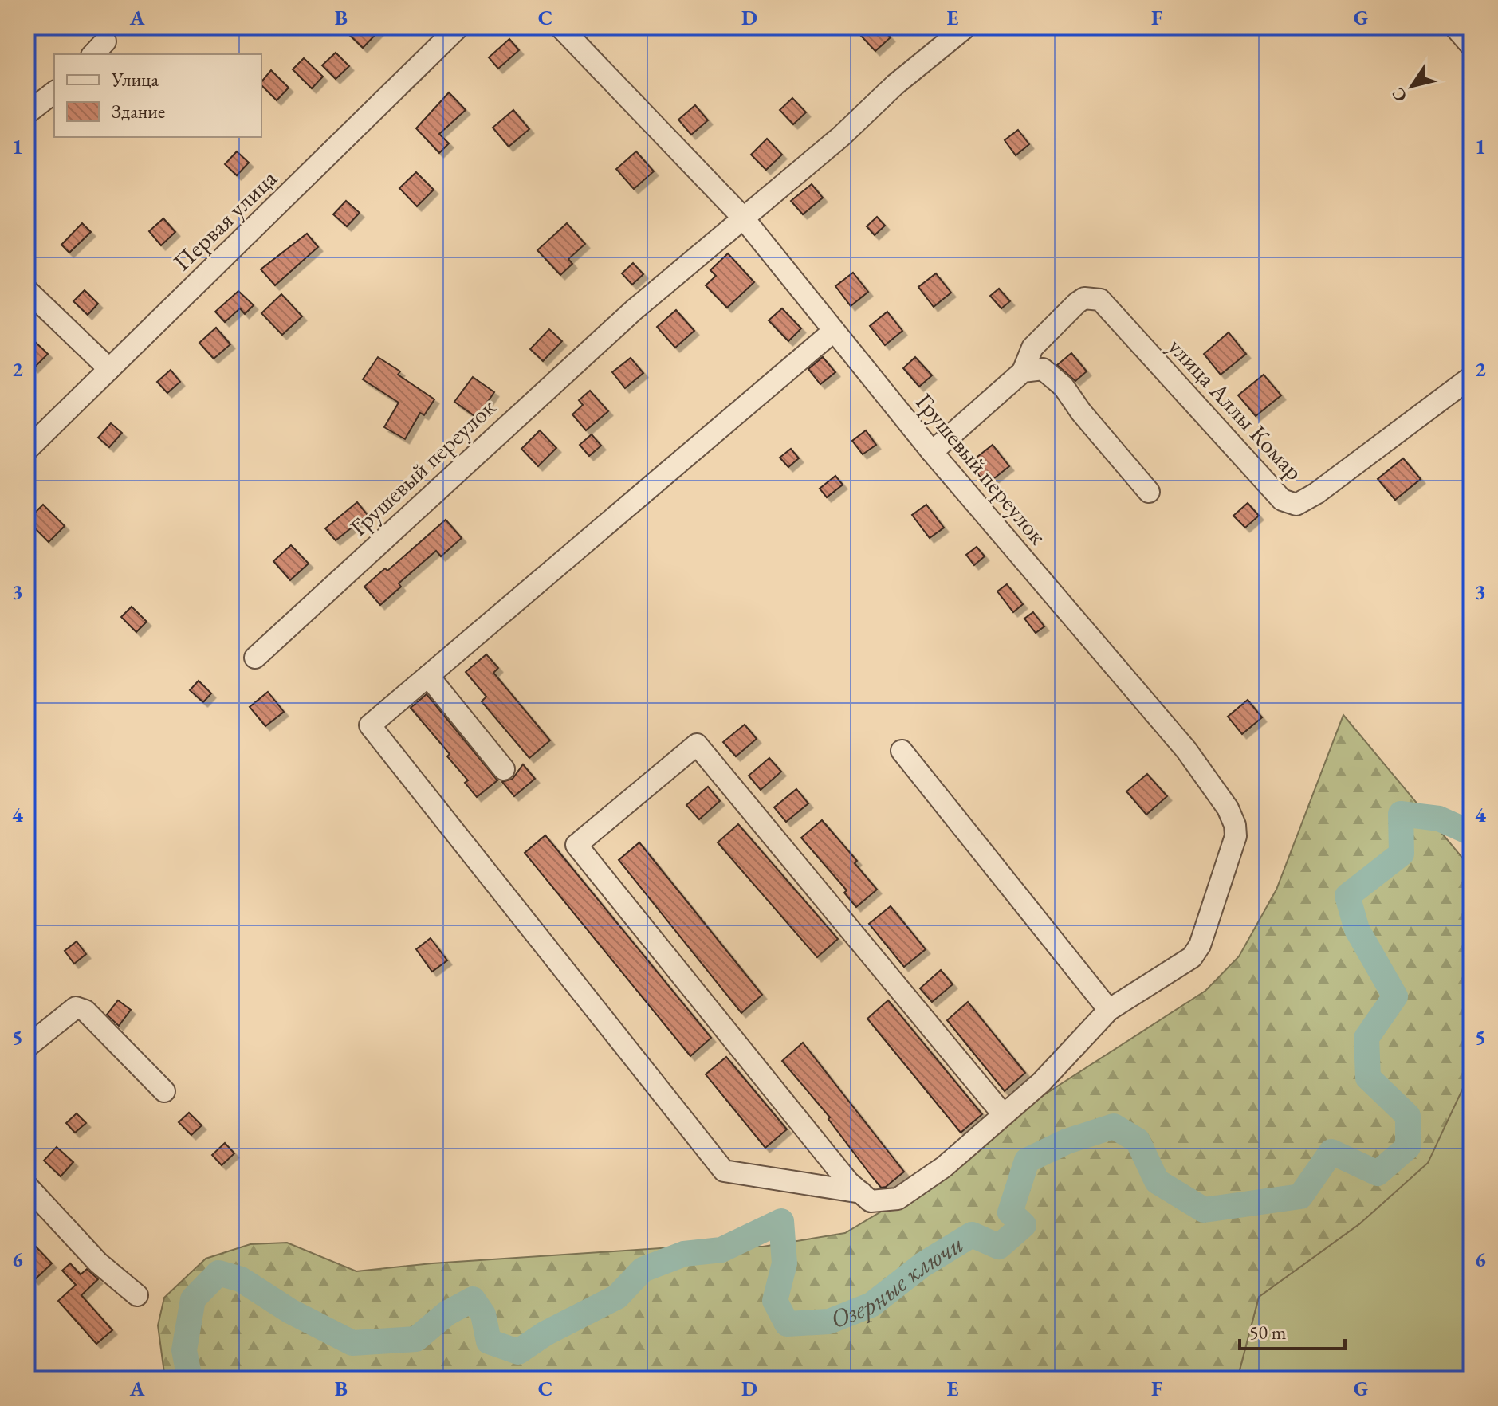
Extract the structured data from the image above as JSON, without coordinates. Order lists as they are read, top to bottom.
{
  "streets": {
    "street": ["Первая улица", "улица Аллы Комар", "Грушевый переулок"]
  },
  "water": ["Озерные ключи"],
  "legend": ["Улица", "Здание"],
  "scale_bar": "50 m",
  "north": "bottom left",
  "grid": {
    "columns": [
      "A",
      "B",
      "C",
      "D",
      "E",
      "F",
      "G"
    ],
    "rows": [
      "1",
      "2",
      "3",
      "4",
      "5",
      "6"
    ]
  }
}
